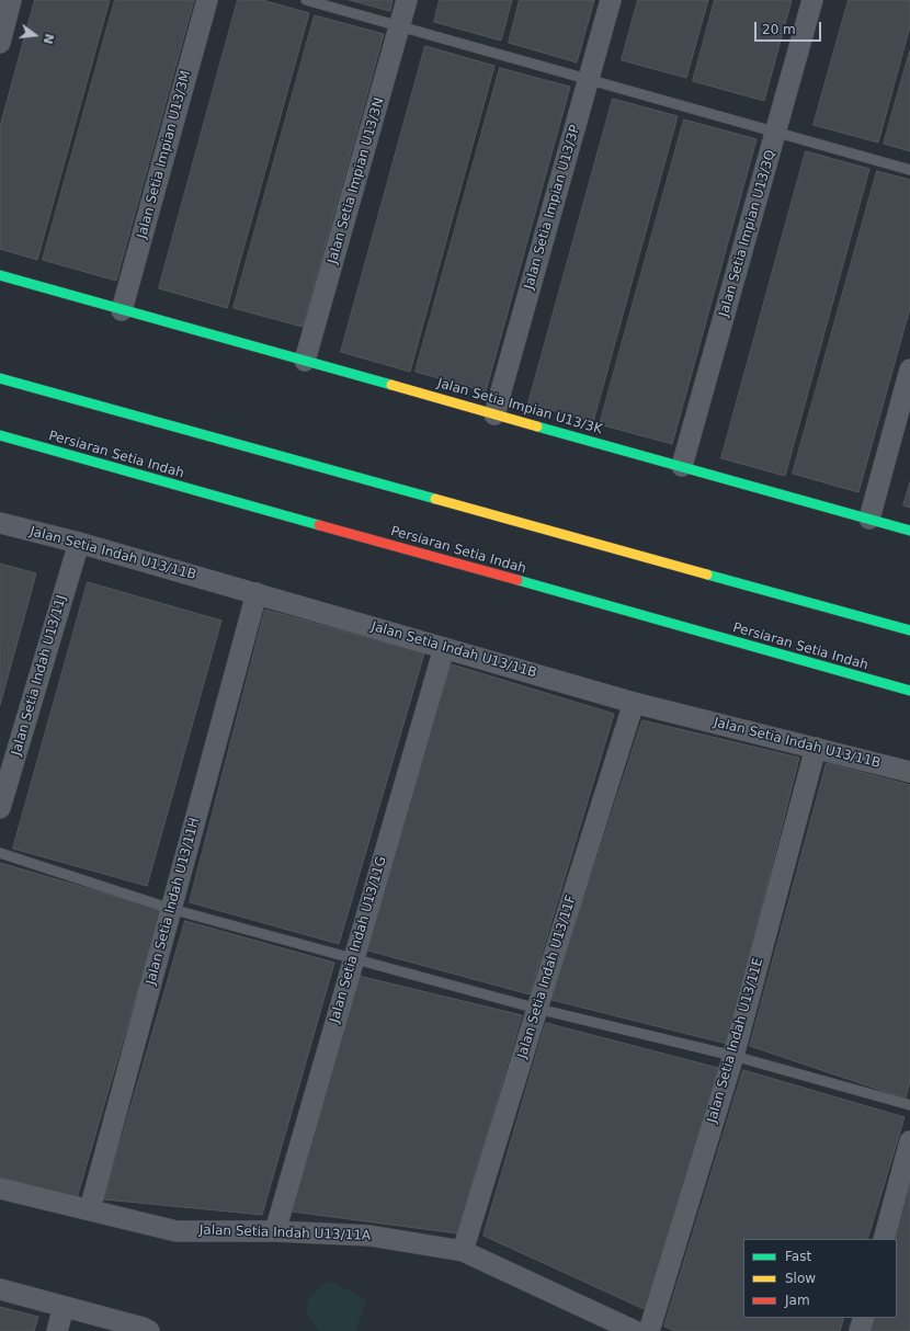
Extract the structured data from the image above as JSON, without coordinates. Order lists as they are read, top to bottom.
{
  "streets": {
    "street": [
      "Jalan Setia Impian U13/3M",
      "Jalan Setia Impian U13/3N",
      "Jalan Setia Impian U13/3P",
      "Jalan Setia Impian U13/3Q",
      "Jalan Setia Impian U13/3K",
      "Persiaran Setia Indah",
      "Jalan Setia Indah U13/11B",
      "Jalan Setia Indah U13/11J",
      "Jalan Setia Indah U13/11H",
      "Jalan Setia Indah U13/11G",
      "Jalan Setia Indah U13/11F",
      "Jalan Setia Indah U13/11E",
      "Jalan Setia Indah U13/11A"
    ]
  },
  "crossings": [
    ["Jalan Setia Impian U13/3M", "Jalan Setia Impian U13/3K"],
    ["Jalan Setia Impian U13/3N", "Jalan Setia Impian U13/3K"],
    ["Jalan Setia Impian U13/3P", "Jalan Setia Impian U13/3K"],
    ["Jalan Setia Impian U13/3Q", "Jalan Setia Impian U13/3K"],
    ["Jalan Setia Indah U13/11B", "Jalan Setia Indah U13/11J"],
    ["Jalan Setia Indah U13/11B", "Jalan Setia Indah U13/11H"],
    ["Jalan Setia Indah U13/11B", "Jalan Setia Indah U13/11G"],
    ["Jalan Setia Indah U13/11B", "Jalan Setia Indah U13/11F"],
    ["Jalan Setia Indah U13/11B", "Jalan Setia Indah U13/11E"],
    ["Jalan Setia Indah U13/11H", "Jalan Setia Indah U13/11A"],
    ["Jalan Setia Indah U13/11G", "Jalan Setia Indah U13/11A"],
    ["Jalan Setia Indah U13/11F", "Jalan Setia Indah U13/11A"]
  ],
  "legend": ["Fast", "Slow", "Jam"],
  "scale_bar": "20 m",
  "north": "right"
}
